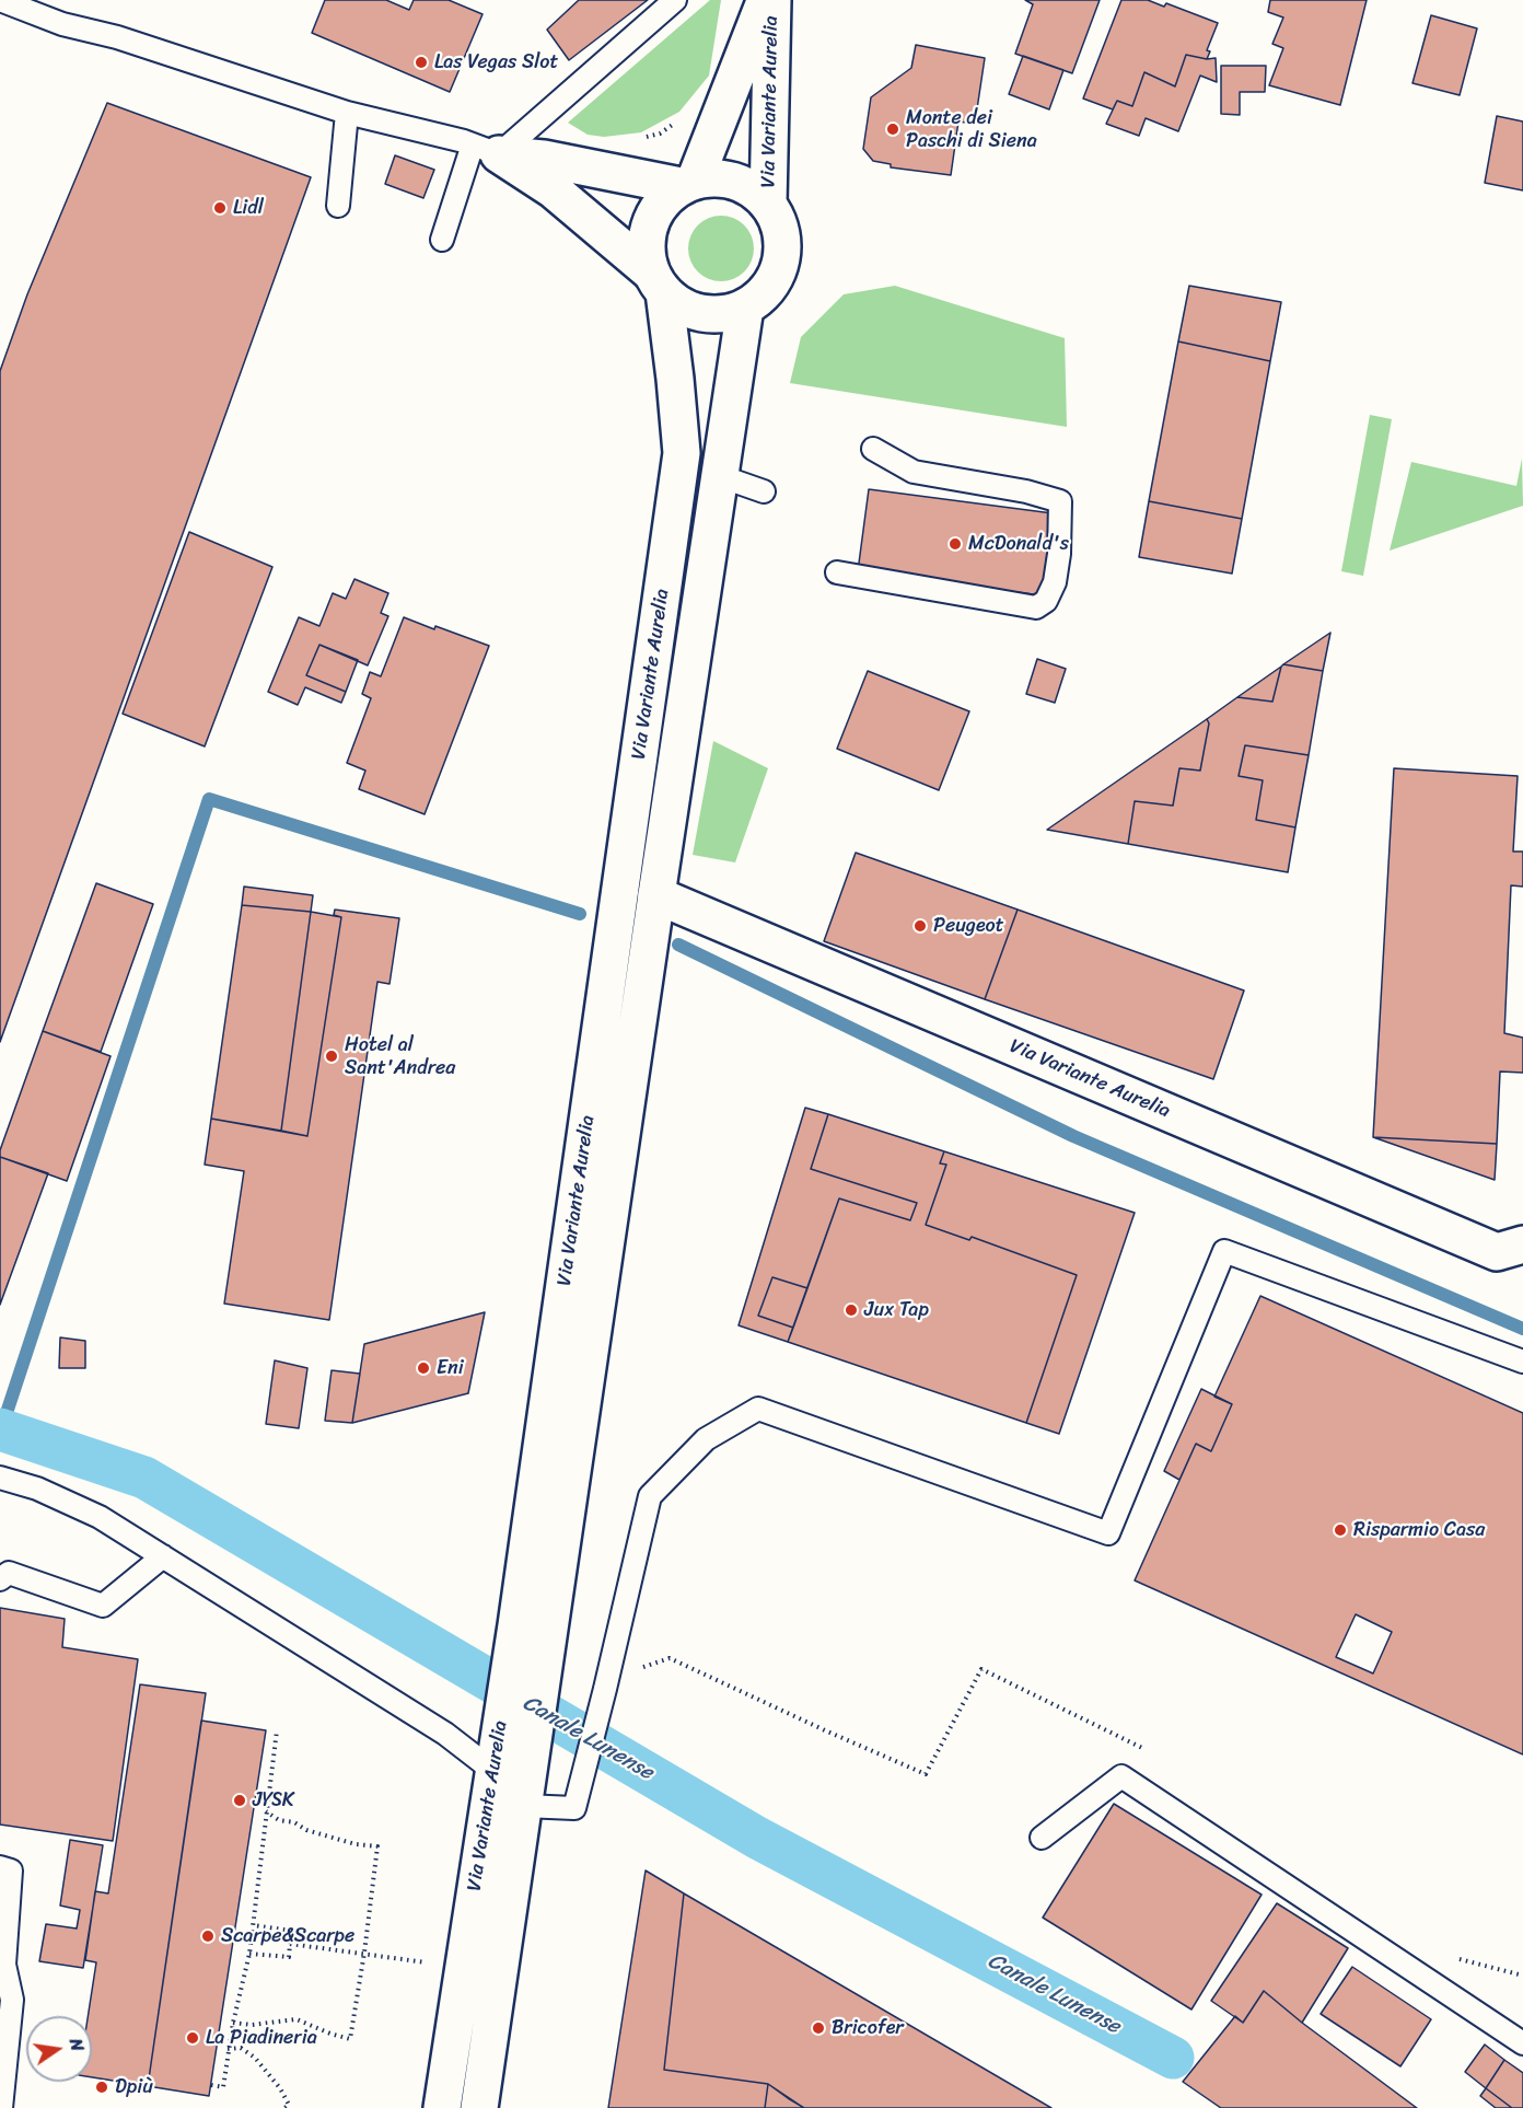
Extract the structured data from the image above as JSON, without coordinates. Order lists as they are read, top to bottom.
{
  "streets": {
    "main road": ["Via Variante Aurelia"]
  },
  "water": ["Canale Lunense"],
  "places": [
    "Las Vegas Slot",
    "Monte dei Paschi di Siena",
    "Lidl",
    "McDonald's",
    "Peugeot",
    "Hotel al Sant'Andrea",
    "Jux Tap",
    "Eni",
    "Risparmio Casa",
    "JYSK",
    "Scarpe&Scarpe",
    "Bricofer",
    "La Piadineria",
    "Dpiù"
  ],
  "north": "right"
}
